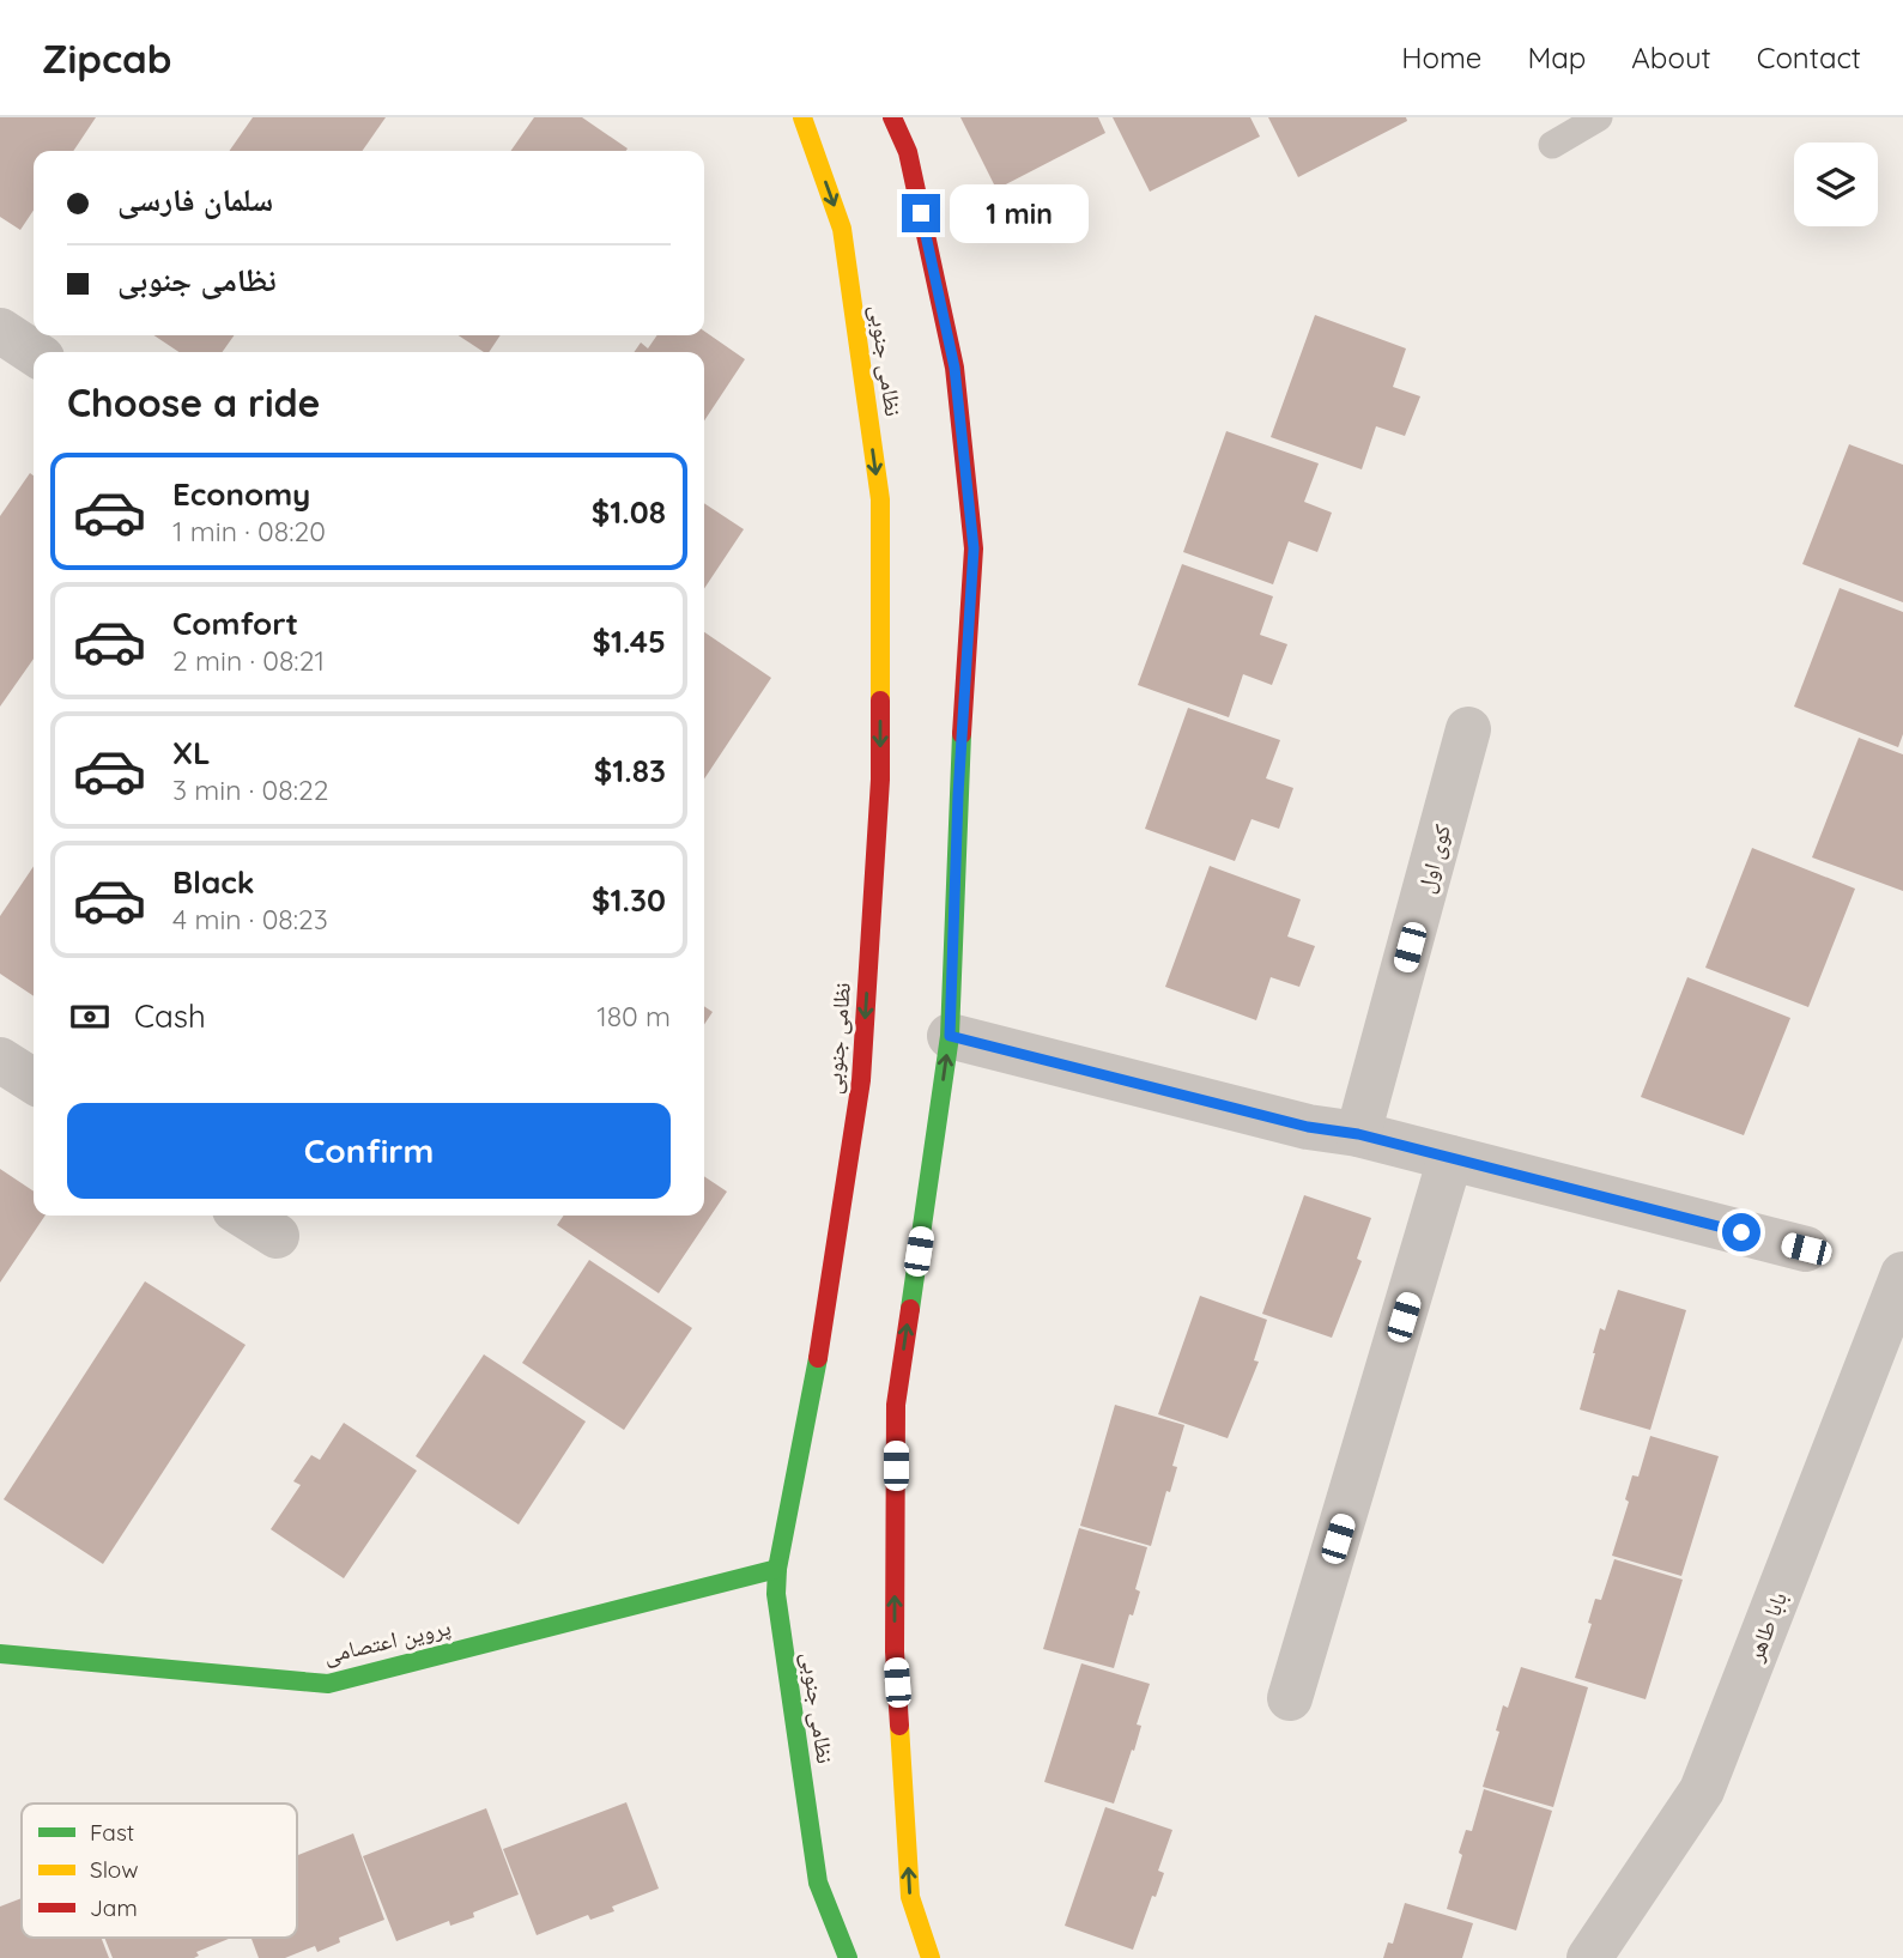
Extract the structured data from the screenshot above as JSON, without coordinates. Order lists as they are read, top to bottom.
{
  "streets": {
    "street": [
      "نظامی جنوبی",
      "کوی اول",
      "بابا طاهر",
      "پروین اعتصامی"
    ]
  },
  "crossings": [
    ["نظامی جنوبی", "پروین اعتصامی"]
  ],
  "legend": ["Fast", "Slow", "Jam"],
  "page": {
    "header": "Zipcab",
    "nav": [
      "Home",
      "Map",
      "About",
      "Contact"
    ],
    "banner": ["سلمان فارسی", "نظامی جنوبی"],
    "bubble": "1 min",
    "heading": "Choose a ride",
    "list": [
      {
        "name": "Economy",
        "note": "1 min · 08:20",
        "value": "$1.08"
      },
      {
        "name": "Comfort",
        "note": "2 min · 08:21",
        "value": "$1.45"
      },
      {
        "name": "XL",
        "note": "3 min · 08:22",
        "value": "$1.83"
      },
      {
        "name": "Black",
        "note": "4 min · 08:23",
        "value": "$1.30"
      }
    ],
    "pay": ["Cash", "180 m"],
    "buttons": "Confirm"
  }
}
